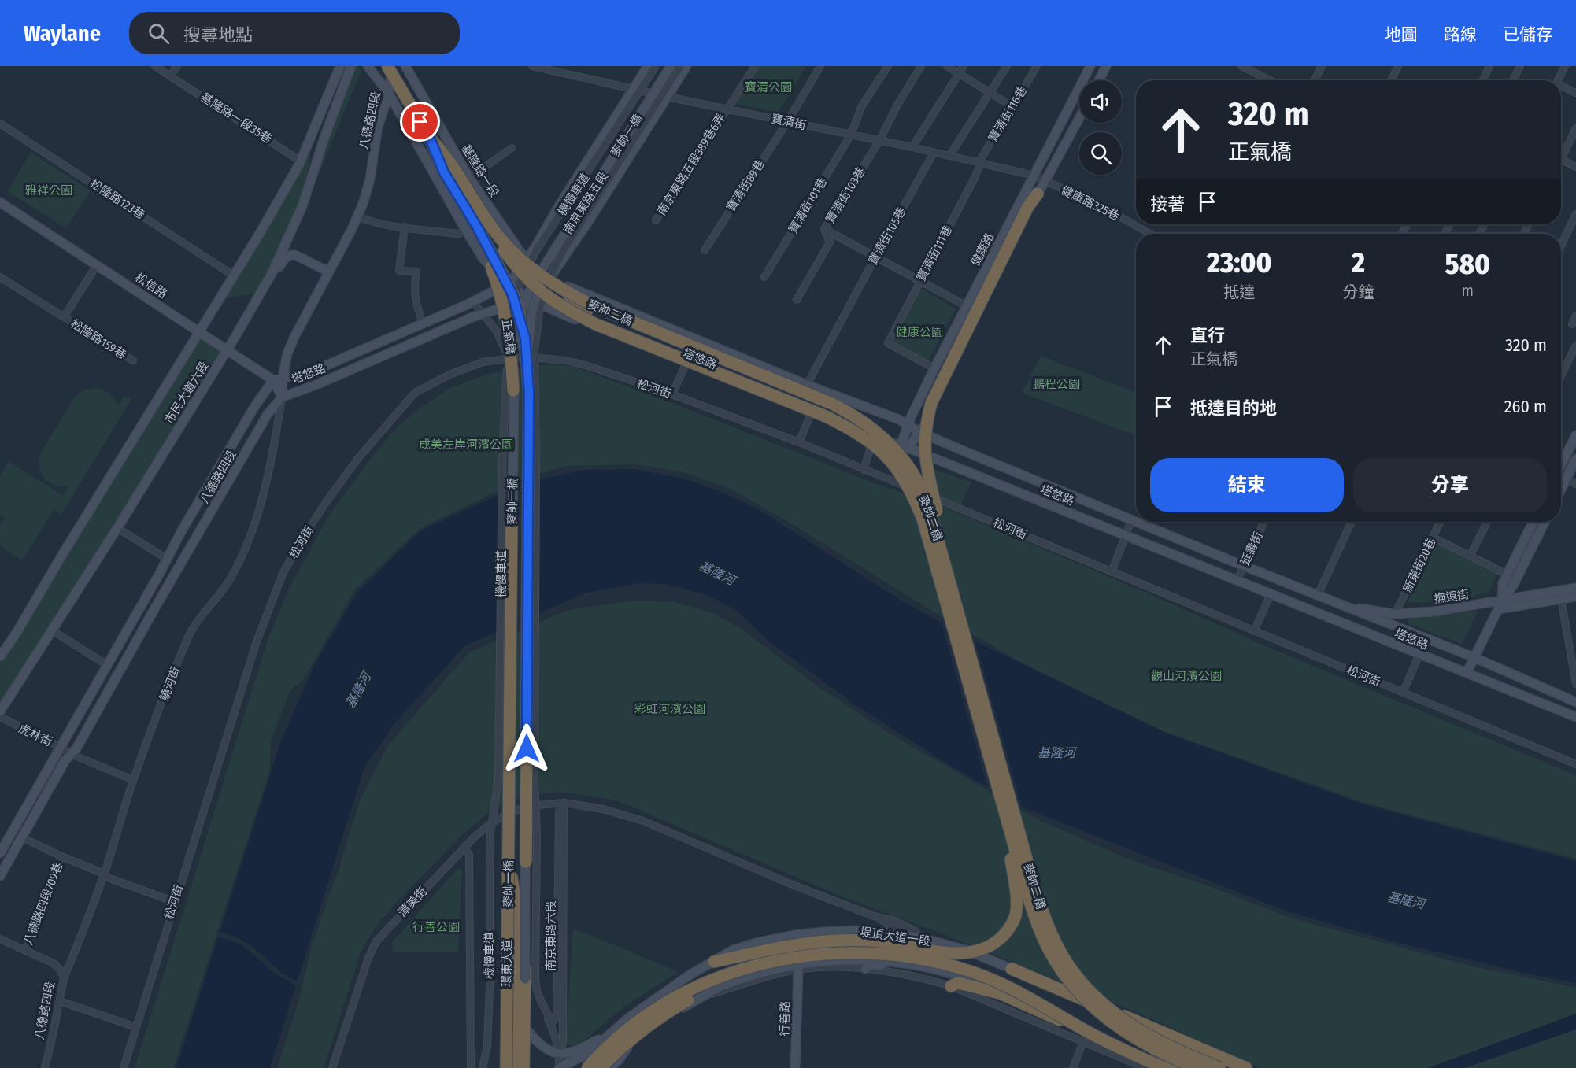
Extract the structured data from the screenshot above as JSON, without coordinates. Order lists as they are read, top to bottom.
{
  "streets": {
    "highway": [
      "麥帥一橋",
      "麥帥二橋",
      "正氣橋",
      "堤頂大道一段",
      "環東大道"
    ],
    "main road": [
      "八德路四段",
      "基隆路一段",
      "南京東路五段",
      "健康路",
      "松信路",
      "塔悠路",
      "市民大道六段",
      "撫遠街",
      "行善路"
    ],
    "street": [
      "寶清街116巷",
      "基隆路一段35巷",
      "寶清街",
      "南京東路五段389巷6弄",
      "寶清街89巷",
      "機慢車道",
      "寶清街103巷",
      "松隆路123巷",
      "健康路325巷",
      "寶清街101巷",
      "寶清街105巷",
      "寶清街111巷",
      "松隆路159巷",
      "松河街",
      "延壽街",
      "新東街20巷",
      "饒河街",
      "虎林街",
      "潭美街",
      "八德路四段709巷",
      "南京東路六段"
    ]
  },
  "crossings": [
    ["寶清街116巷", "寶清街"],
    ["寶清街116巷", "寶清街111巷"],
    ["基隆路一段35巷", "市民大道六段"],
    ["八德路四段", "松信路"],
    ["八德路四段", "正氣橋"],
    ["八德路四段", "塔悠路"],
    ["八德路四段", "饒河街"],
    ["八德路四段", "虎林街"],
    ["八德路四段", "八德路四段709巷"],
    ["寶清街", "南京東路五段389巷6弄"],
    ["寶清街", "寶清街89巷"],
    ["寶清街", "寶清街103巷"],
    ["寶清街", "南京東路五段"],
    ["寶清街", "健康路325巷"],
    ["寶清街", "寶清街101巷"],
    ["寶清街", "寶清街105巷"],
    ["寶清街", "健康路"],
    ["寶清街", "寶清街111巷"],
    ["麥帥一橋", "正氣橋"],
    ["麥帥一橋", "環東大道"],
    ["基隆路一段", "南京東路五段"],
    ["基隆路一段", "塔悠路"],
    ["機慢車道", "潭美街"],
    ["機慢車道", "南京東路六段"],
    ["松隆路123巷", "市民大道六段"],
    ["南京東路五段", "塔悠路"],
    ["寶清街105巷", "塔悠路"],
    ["健康路", "寶清街111巷"],
    ["健康路", "塔悠路"],
    ["松信路", "松隆路159巷"],
    ["松信路", "塔悠路"],
    ["松信路", "市民大道六段"],
    ["松信路", "饒河街"],
    ["麥帥二橋", "正氣橋"],
    ["麥帥二橋", "塔悠路"],
    ["塔悠路", "延壽街"],
    ["塔悠路", "撫遠街"],
    ["塔悠路", "饒河街"],
    ["松河街", "八德路四段709巷"],
    ["新東街20巷", "撫遠街"],
    ["饒河街", "虎林街"],
    ["饒河街", "八德路四段709巷"],
    ["潭美街", "南京東路六段"],
    ["潭美街", "堤頂大道一段"],
    ["南京東路六段", "堤頂大道一段"]
  ],
  "water": ["基隆河"],
  "parks": [
    "寶清公園",
    "雅祥公園",
    "健康公園",
    "鵬程公園",
    "成美左岸河濱公園",
    "觀山河濱公園",
    "彩虹河濱公園",
    "行善公園"
  ],
  "page": {
    "header": "Waylane",
    "search": "搜尋地點",
    "nav": ["地圖", "路線", "已儲存"],
    "turn": ["320 m", "正氣橋"],
    "then": "接著",
    "eta": [
      "23:00",
      "抵達",
      "2",
      "分鐘",
      "580",
      "m"
    ],
    "list": [
      {
        "name": "直行",
        "note": "正氣橋",
        "value": "320 m"
      },
      {
        "name": "抵達目的地",
        "value": "260 m"
      }
    ],
    "buttons": ["結束", "分享"]
  }
}
